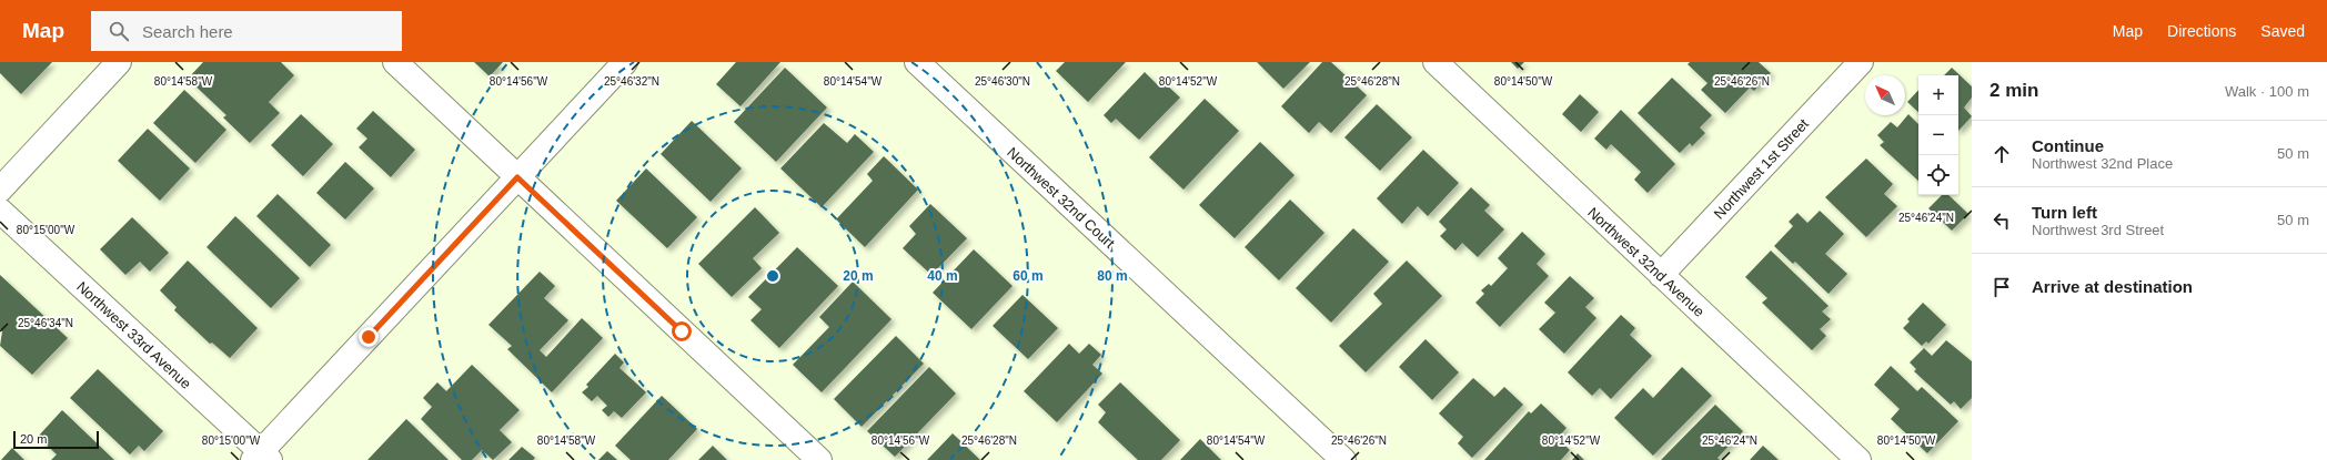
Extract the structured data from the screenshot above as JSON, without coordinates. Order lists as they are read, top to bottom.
{
  "streets": {
    "street": [
      "Northwest 1st Street",
      "Northwest 32nd Court",
      "Northwest 32nd Avenue",
      "Northwest 33rd Avenue"
    ]
  },
  "crossings": [
    ["Northwest 1st Street", "Northwest 32nd Avenue"]
  ],
  "scale_bar": "20 m",
  "north": "top left",
  "page": {
    "header": "Map",
    "search": "Search here",
    "nav": ["Map", "Directions", "Saved"],
    "heading": ["2 min", "Walk · 100 m"],
    "map_buttons": ["+", "−"],
    "list": [
      ["Continue", "Northwest 32nd Place", "50 m"],
      ["Turn left", "Northwest 3rd Street", "50 m"],
      "Arrive at destination"
    ],
    "scale": "20 m"
  },
  "coordinates": [
    "80°14'54\"W",
    "80°14'52\"W",
    "80°14'58\"W",
    "80°14'56\"W",
    "25°46'32\"N",
    "25°46'30\"N",
    "80°14'50\"W",
    "25°46'28\"N",
    "25°46'26\"N",
    "25°46'24\"N",
    "80°15'00\"W",
    "25°46'34\"N"
  ],
  "rings": [
    "20 m",
    "40 m",
    "60 m",
    "80 m"
  ]
}
